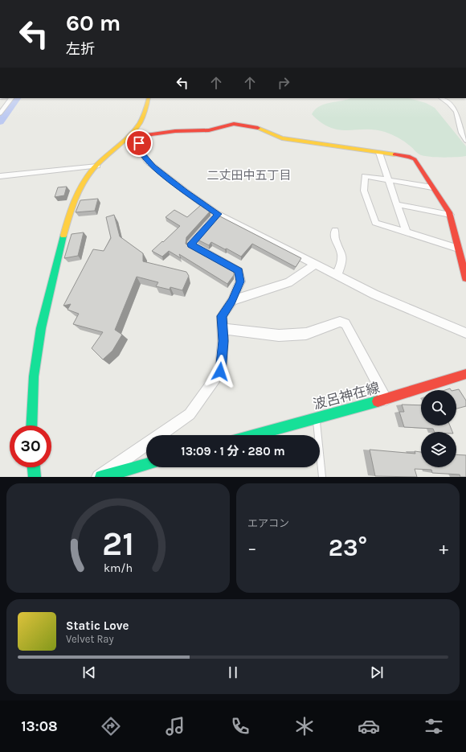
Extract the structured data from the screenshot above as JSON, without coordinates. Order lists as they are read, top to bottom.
{
  "streets": {
    "street": ["波呂神在線"]
  },
  "districts": ["二丈田中五丁目"],
  "page": {
    "turn": ["60 m", "左折"],
    "limit": "30",
    "trip": "13:09 · 1 分 · 280 m",
    "tile": "エアコン",
    "heat": ["−", "23°", "+"],
    "song": ["Static Love", "Velvet Ray"],
    "tabs": "13:08",
    "gauge": ["21", "km/h"]
  }
}
